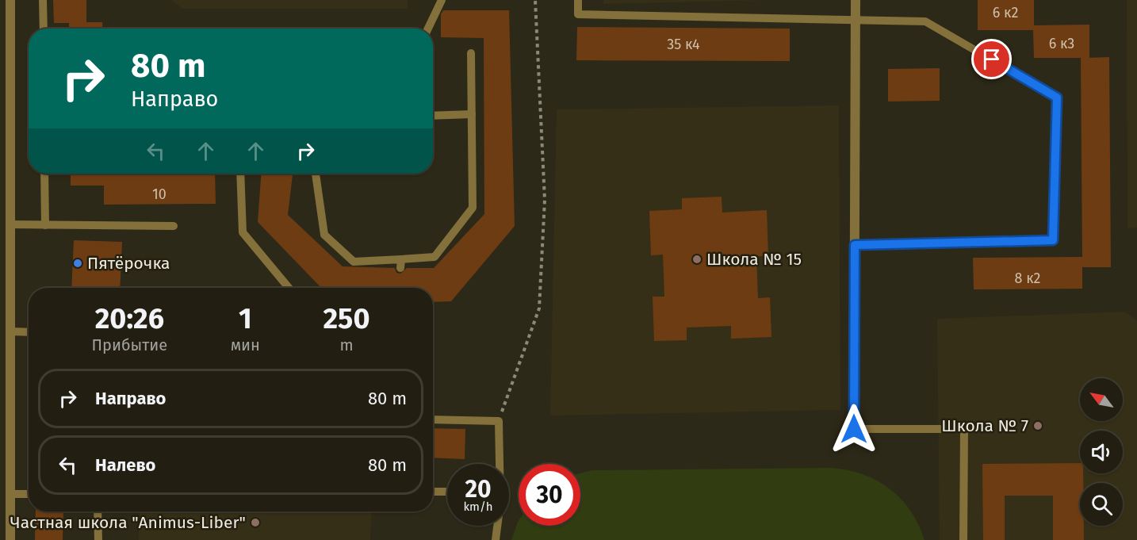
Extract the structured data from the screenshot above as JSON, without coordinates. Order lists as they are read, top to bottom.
{
  "places": [
    "Школа № 15",
    "Пятёрочка",
    "Школа № 7",
    "Частная школа \"Animus-Liber\""
  ],
  "house_numbers": [
    "6 к2",
    "6 к3",
    "35 к4",
    "10",
    "8 к2"
  ],
  "north": "top left",
  "page": {
    "turn": ["80 m", "Направо"],
    "eta": [
      "20:26",
      "Прибытие",
      "1",
      "мин",
      "250",
      "m"
    ],
    "list": [
      {
        "name": "Направо",
        "value": "80 m"
      },
      {
        "name": "Налево",
        "value": "80 m"
      }
    ],
    "speed": "20 km/h",
    "limit": "30"
  }
}
